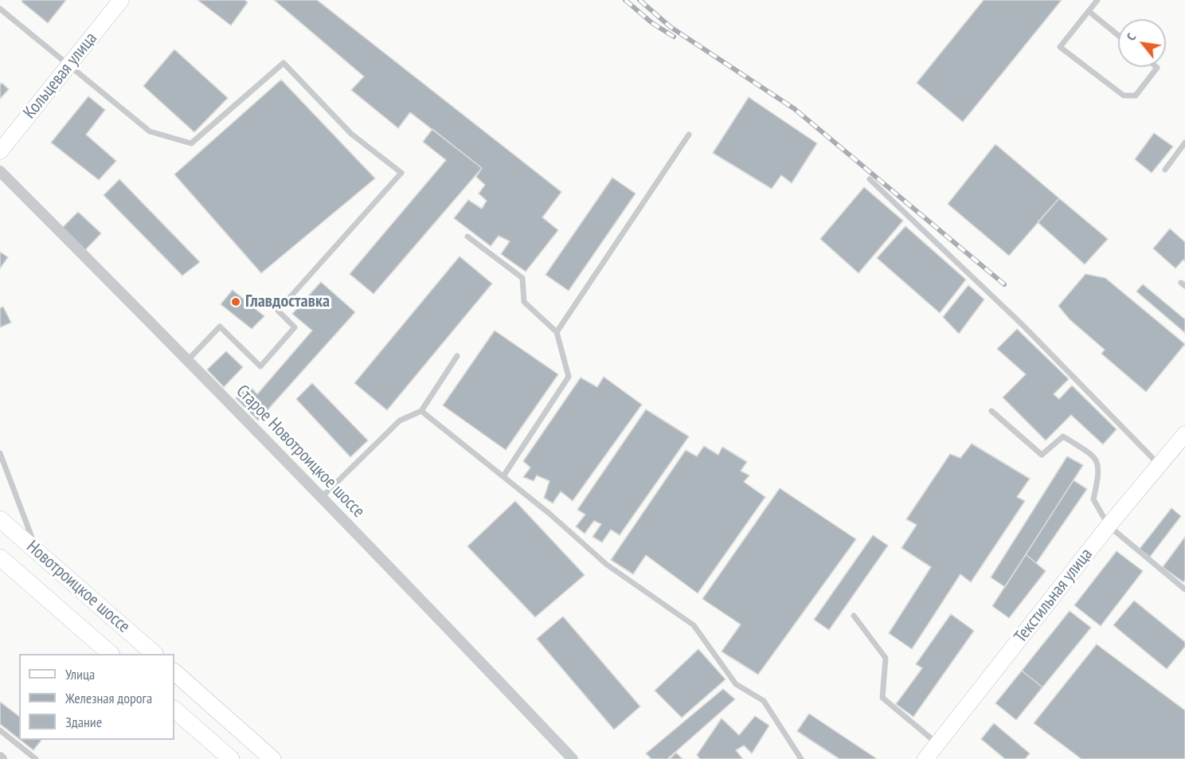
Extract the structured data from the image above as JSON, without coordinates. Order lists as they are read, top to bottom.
{
  "streets": {
    "main road": ["Кольцевая улица", "Новотроицкое шоссе", "Текстильная улица"],
    "street": ["Старое Новотроицкое шоссе"]
  },
  "places": ["Главдоставка"],
  "legend": ["Улица", "Железная дорога", "Здание"],
  "north": "top left"
}
